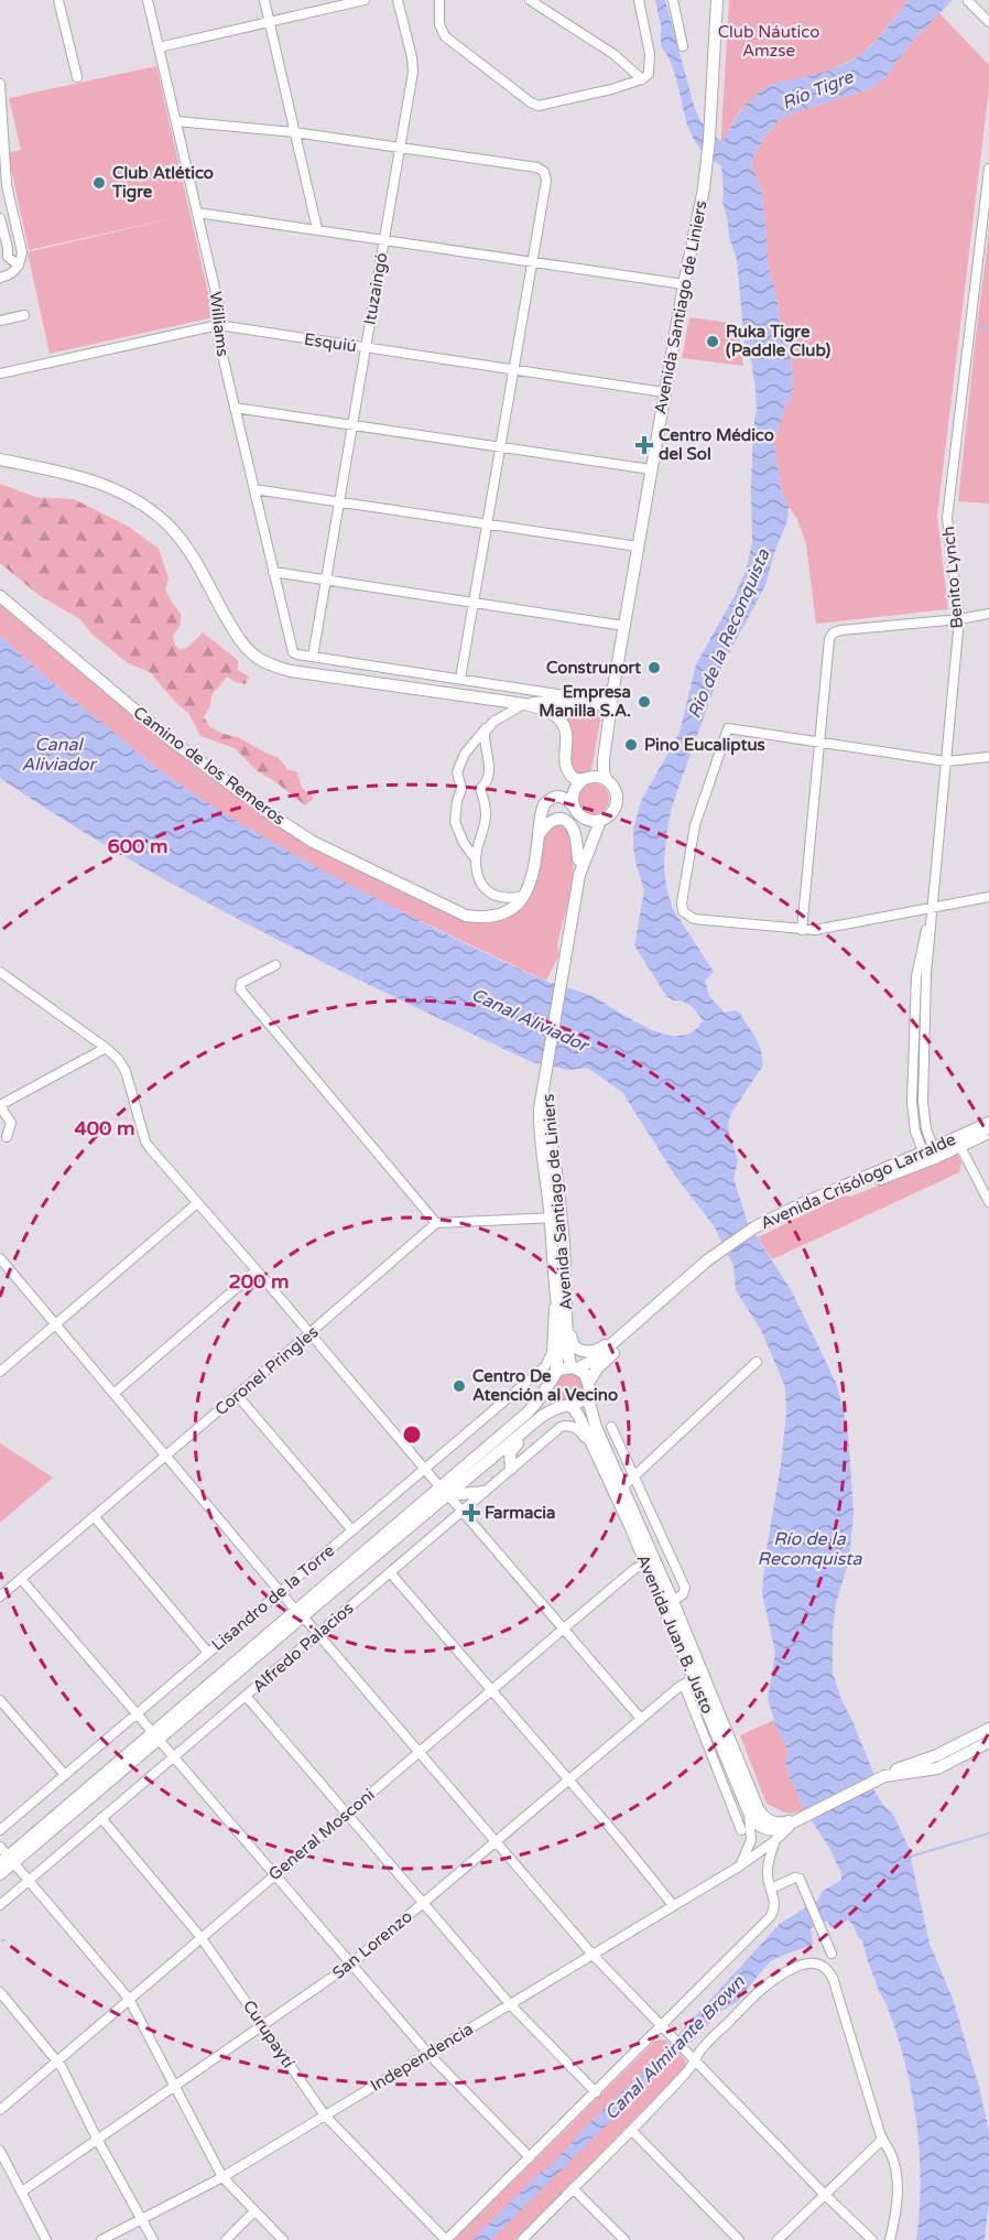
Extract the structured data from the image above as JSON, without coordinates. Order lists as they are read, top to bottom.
{
  "streets": {
    "main road": [
      "Avenida Santiago de Liniers",
      "Camino de los Remeros",
      "Avenida Crisólogo Larralde",
      "Avenida Juan B. Justo"
    ],
    "street": [
      "Ituzaingó",
      "Williams",
      "Esquiú",
      "Benito Lynch",
      "Coronel Pringles",
      "Lisandro de la Torre",
      "Alfredo Palacios",
      "General Mosconi",
      "San Lorenzo",
      "Curupaytí",
      "Independencia"
    ]
  },
  "crossings": [
    ["Ituzaingó", "Williams"],
    ["Ituzaingó", "Esquiú"],
    ["Avenida Santiago de Liniers", "Esquiú"],
    ["Avenida Santiago de Liniers", "Avenida Crisólogo Larralde"],
    ["Avenida Santiago de Liniers", "Lisandro de la Torre"],
    ["Avenida Santiago de Liniers", "Avenida Juan B. Justo"],
    ["Williams", "Esquiú"],
    ["Benito Lynch", "Avenida Crisólogo Larralde"],
    ["Avenida Crisólogo Larralde", "Lisandro de la Torre"],
    ["Avenida Crisólogo Larralde", "Avenida Juan B. Justo"],
    ["Lisandro de la Torre", "Avenida Juan B. Justo"],
    ["Avenida Juan B. Justo", "Alfredo Palacios"],
    ["Avenida Juan B. Justo", "General Mosconi"],
    ["Avenida Juan B. Justo", "San Lorenzo"],
    ["Alfredo Palacios", "Curupaytí"],
    ["General Mosconi", "Curupaytí"],
    ["San Lorenzo", "Curupaytí"],
    ["Curupaytí", "Independencia"]
  ],
  "water": [
    "Río Tigre",
    "Río de la Reconquista",
    "Canal Aliviador",
    "Canal Almirante Brown"
  ],
  "parks": ["Club Náutico Amzse"],
  "places": {
    "other": [
      "Club Atlético Tigre",
      "Ruka Tigre (Paddle Club)",
      "Construnort",
      "Empresa Manilla S.A.",
      "Pino Eucaliptus",
      "Centro De Atención al Vecino"
    ],
    "health": ["Centro Médico del Sol", "Farmacia"]
  },
  "rings": ["600 m", "400 m", "200 m"]
}
